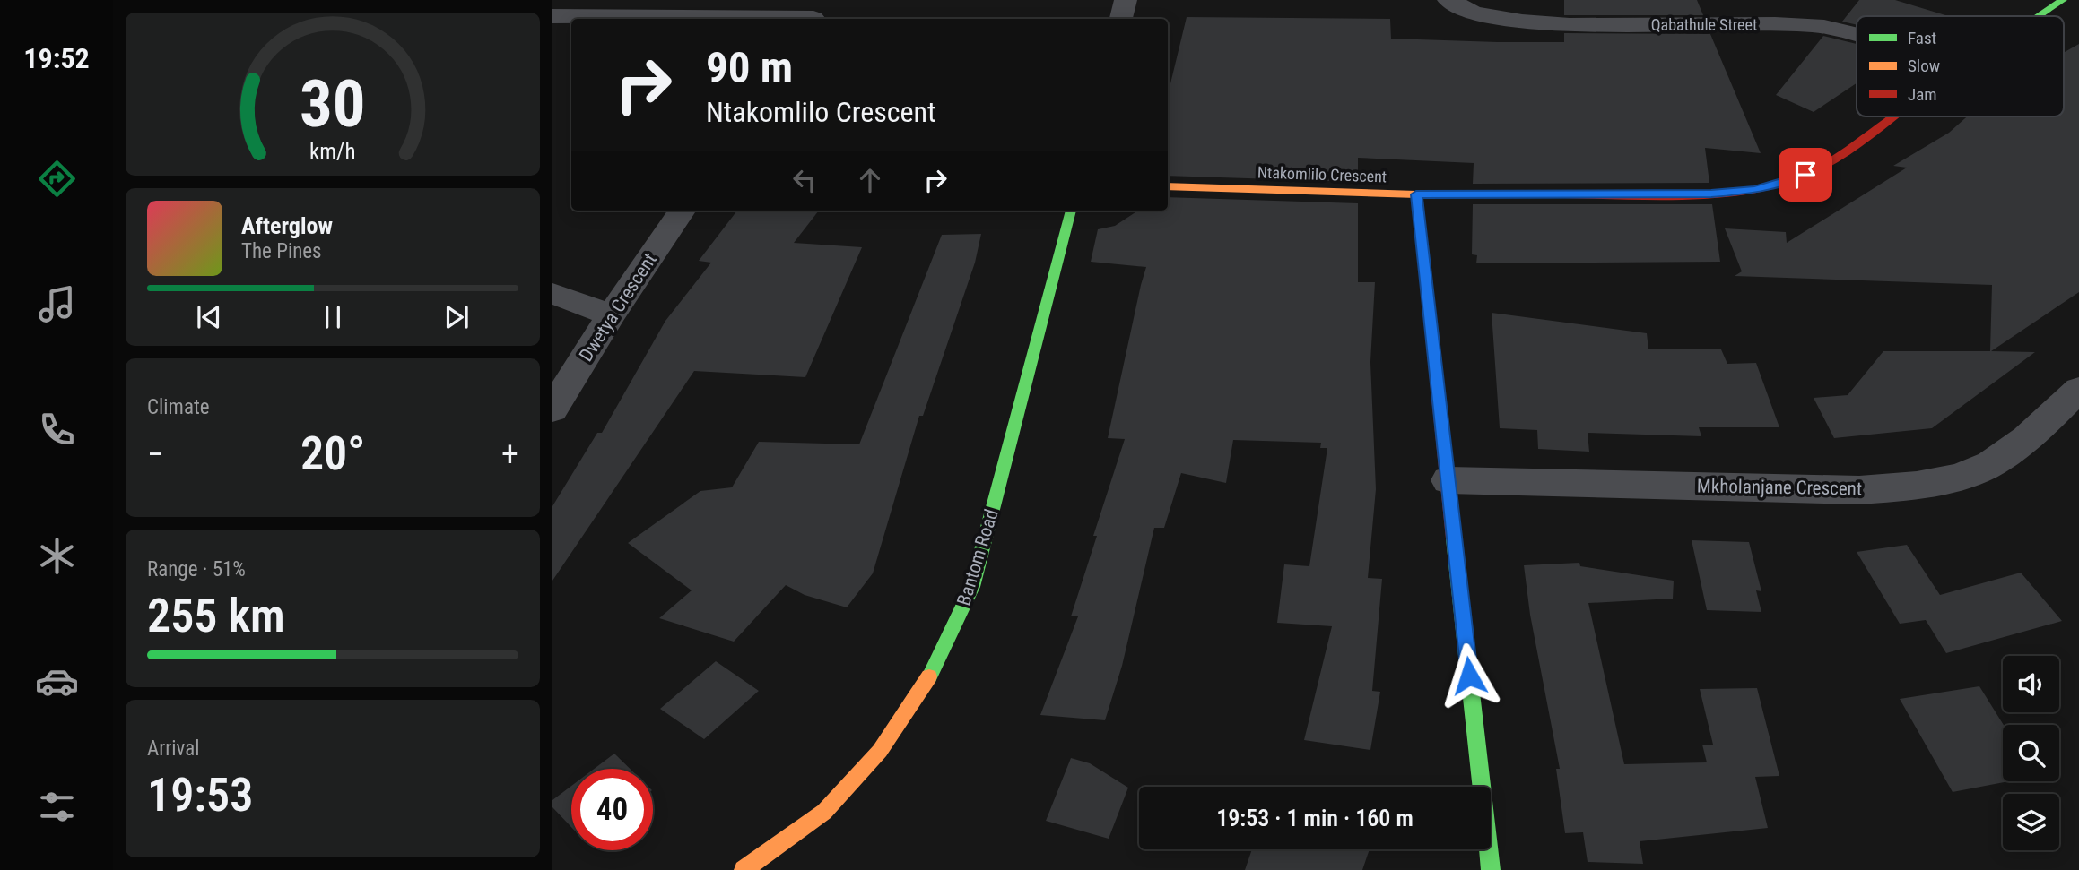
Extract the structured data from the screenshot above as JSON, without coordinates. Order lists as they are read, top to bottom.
{
  "streets": {
    "street": [
      "Qabathule Street",
      "Ntakomlilo Crescent",
      "Dwetya Crescent",
      "Mkholanjane Crescent",
      "Bantom Road"
    ]
  },
  "legend": ["Fast", "Slow", "Jam"],
  "page": {
    "tabs": "19:52",
    "turn": ["90 m", "Ntakomlilo Crescent"],
    "song": ["Afterglow", "The Pines"],
    "tile": [
      "Climate",
      ["Range · 51%", "255 km"],
      ["Arrival", "19:53"]
    ],
    "heat": ["−", "20°", "+"],
    "limit": "40",
    "trip": "19:53 · 1 min · 160 m",
    "gauge": ["30", "km/h"]
  }
}
